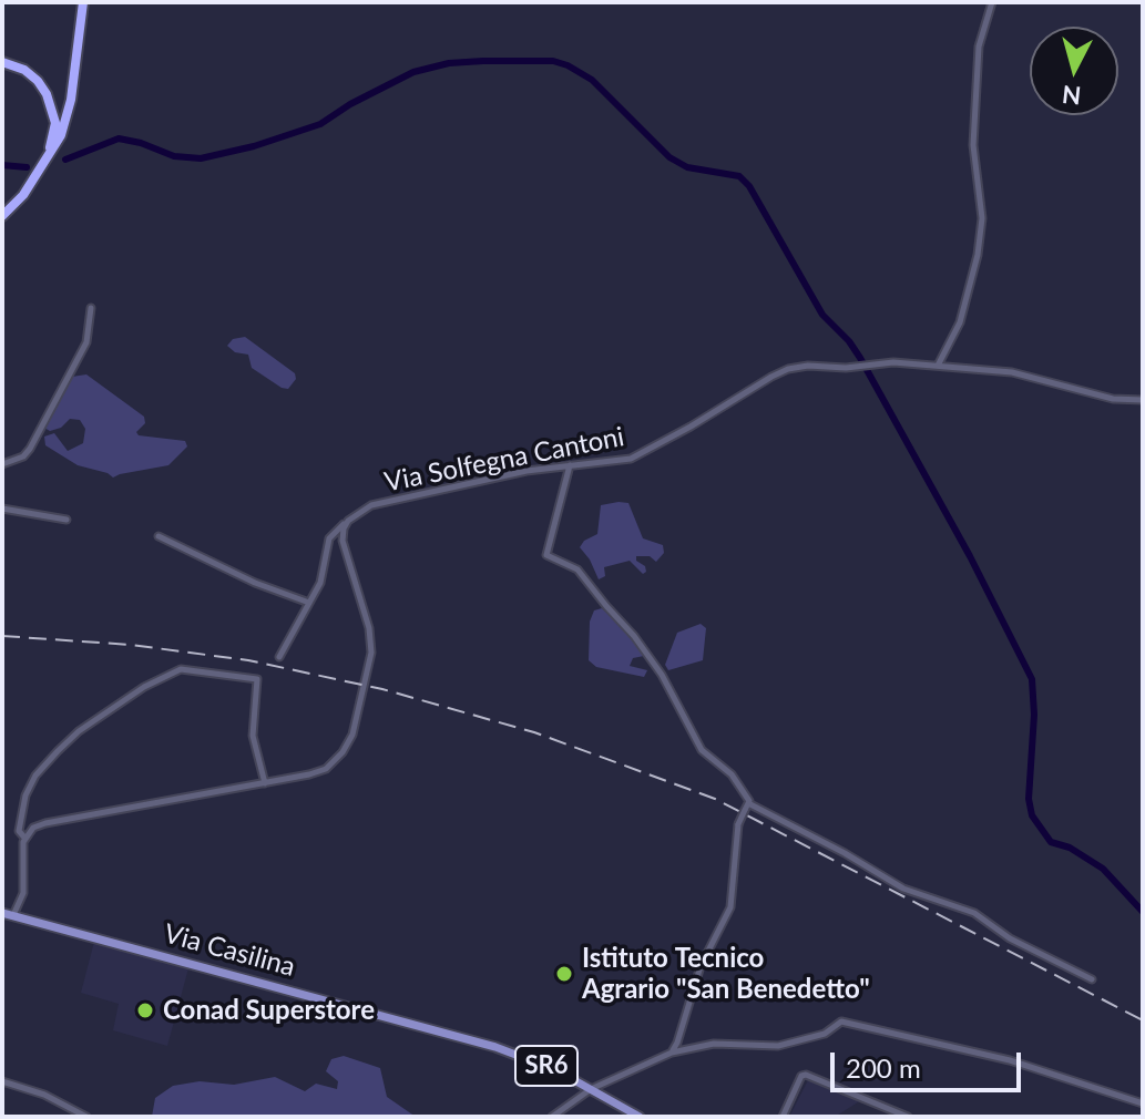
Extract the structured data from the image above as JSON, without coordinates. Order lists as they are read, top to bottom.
{
  "streets": {
    "main road": ["Via Casilina", "SR6"],
    "street": ["Via Solfegna Cantoni"]
  },
  "places": ["Istituto Tecnico Agrario \"San Benedetto\"", "Conad Superstore"],
  "scale_bar": "200 m",
  "north": "bottom"
}
